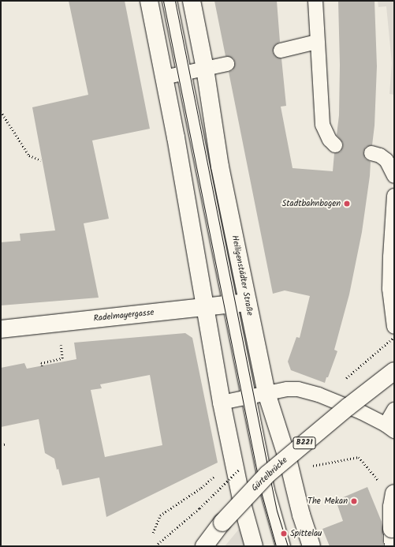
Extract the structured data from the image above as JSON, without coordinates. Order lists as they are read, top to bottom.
{
  "streets": {
    "main road": [
      "Heiligenstädter Straße",
      "Radelmayergasse",
      "B221",
      "Gürtelbrücke"
    ]
  },
  "crossings": [
    ["Heiligenstädter Straße", "Radelmayergasse"]
  ],
  "places": ["Stadtbahnbogen", "The Mekan", "Spittelau"]
}
